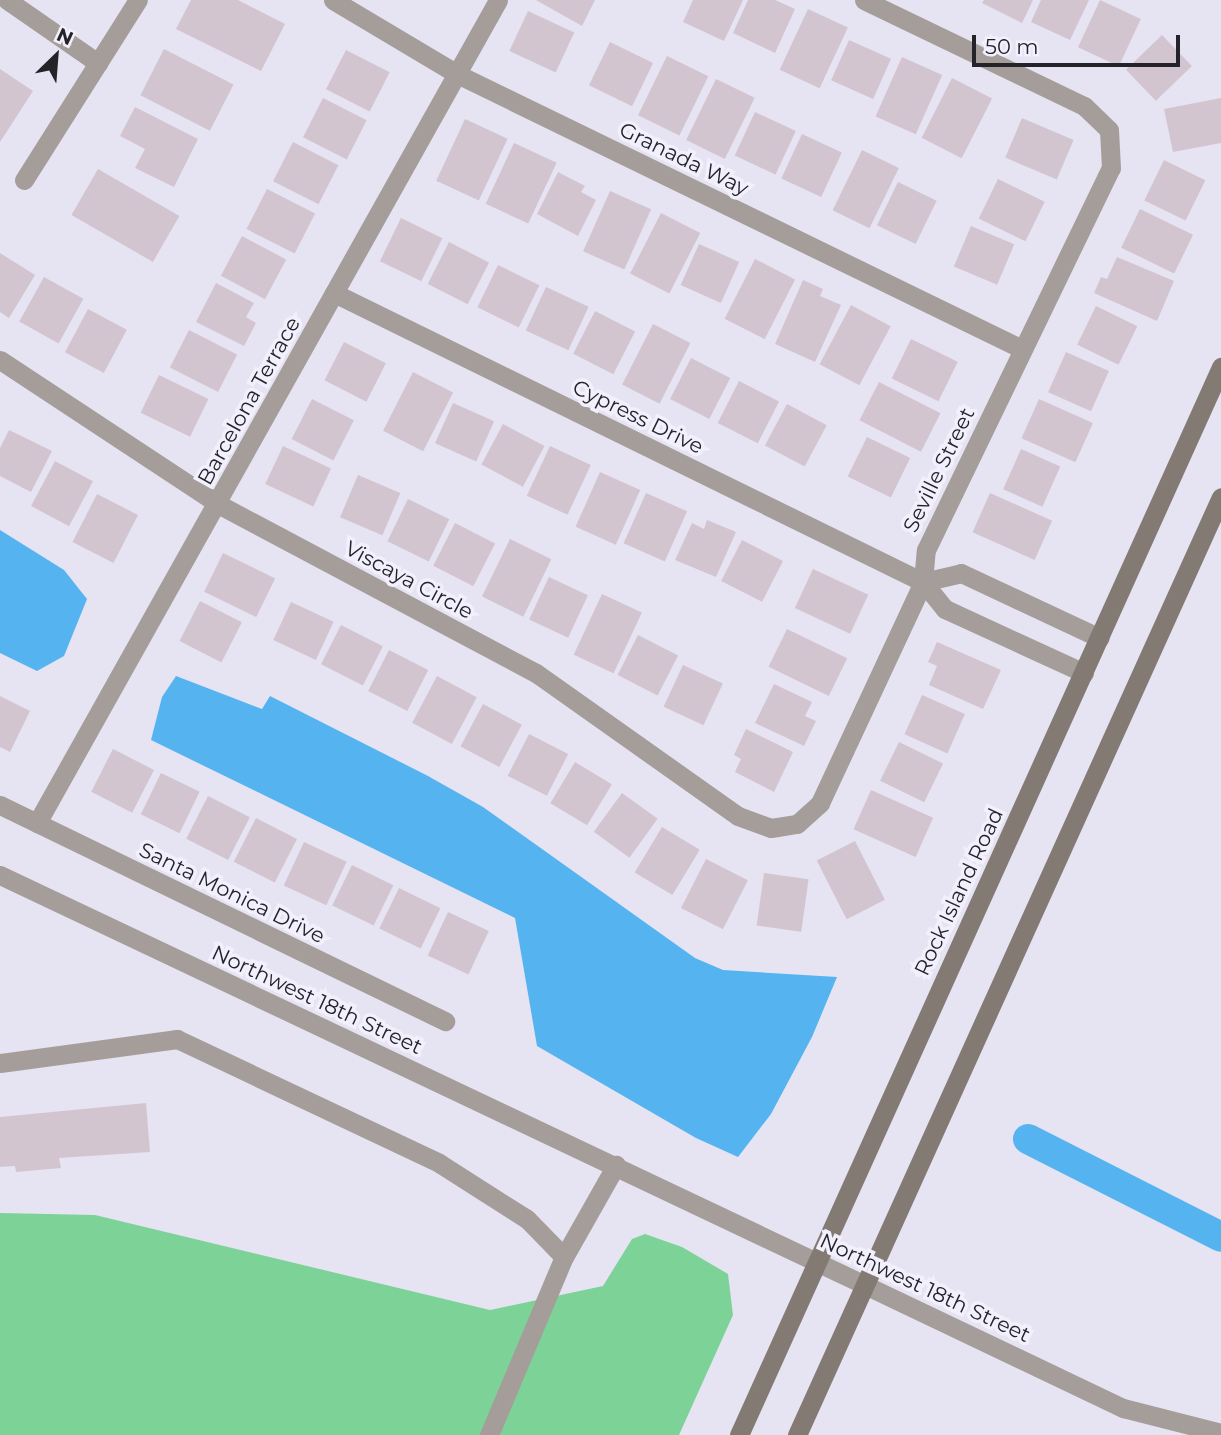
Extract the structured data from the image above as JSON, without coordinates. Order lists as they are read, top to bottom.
{
  "streets": {
    "main road": ["Rock Island Road"],
    "street": [
      "Granada Way",
      "Barcelona Terrace",
      "Cypress Drive",
      "Seville Street",
      "Viscaya Circle",
      "Santa Monica Drive",
      "Northwest 18th Street"
    ]
  },
  "crossings": [
    ["Granada Way", "Barcelona Terrace"],
    ["Granada Way", "Seville Street"],
    ["Barcelona Terrace", "Cypress Drive"],
    ["Barcelona Terrace", "Viscaya Circle"],
    ["Barcelona Terrace", "Santa Monica Drive"],
    ["Cypress Drive", "Seville Street"],
    ["Cypress Drive", "Rock Island Road"],
    ["Seville Street", "Viscaya Circle"],
    ["Rock Island Road", "Northwest 18th Street"]
  ],
  "scale_bar": "50 m",
  "north": "top right"
}
